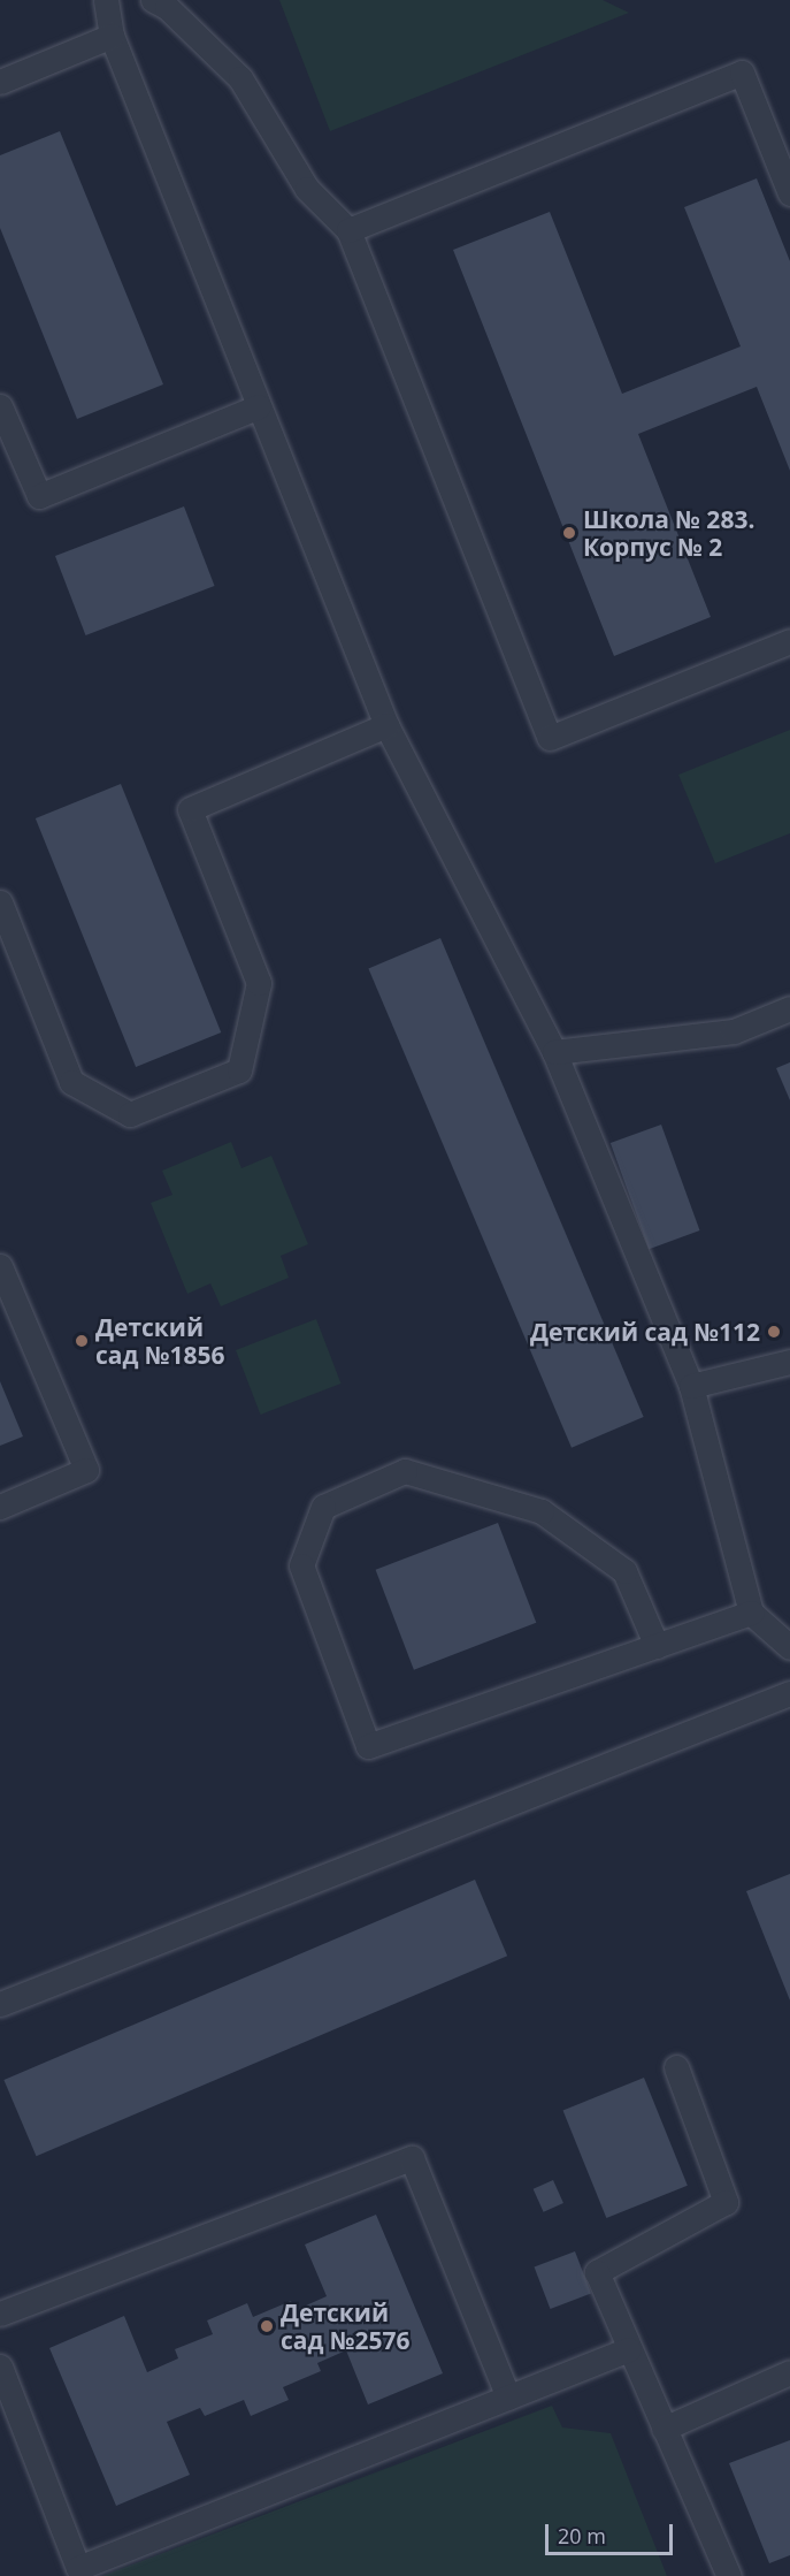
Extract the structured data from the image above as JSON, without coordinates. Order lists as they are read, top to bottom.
{
  "places": [
    "Школа № 283. Корпус № 2",
    "Детский сад №112",
    "Детский сад №1856",
    "Детский сад №2576"
  ],
  "scale_bar": "20 m"
}
